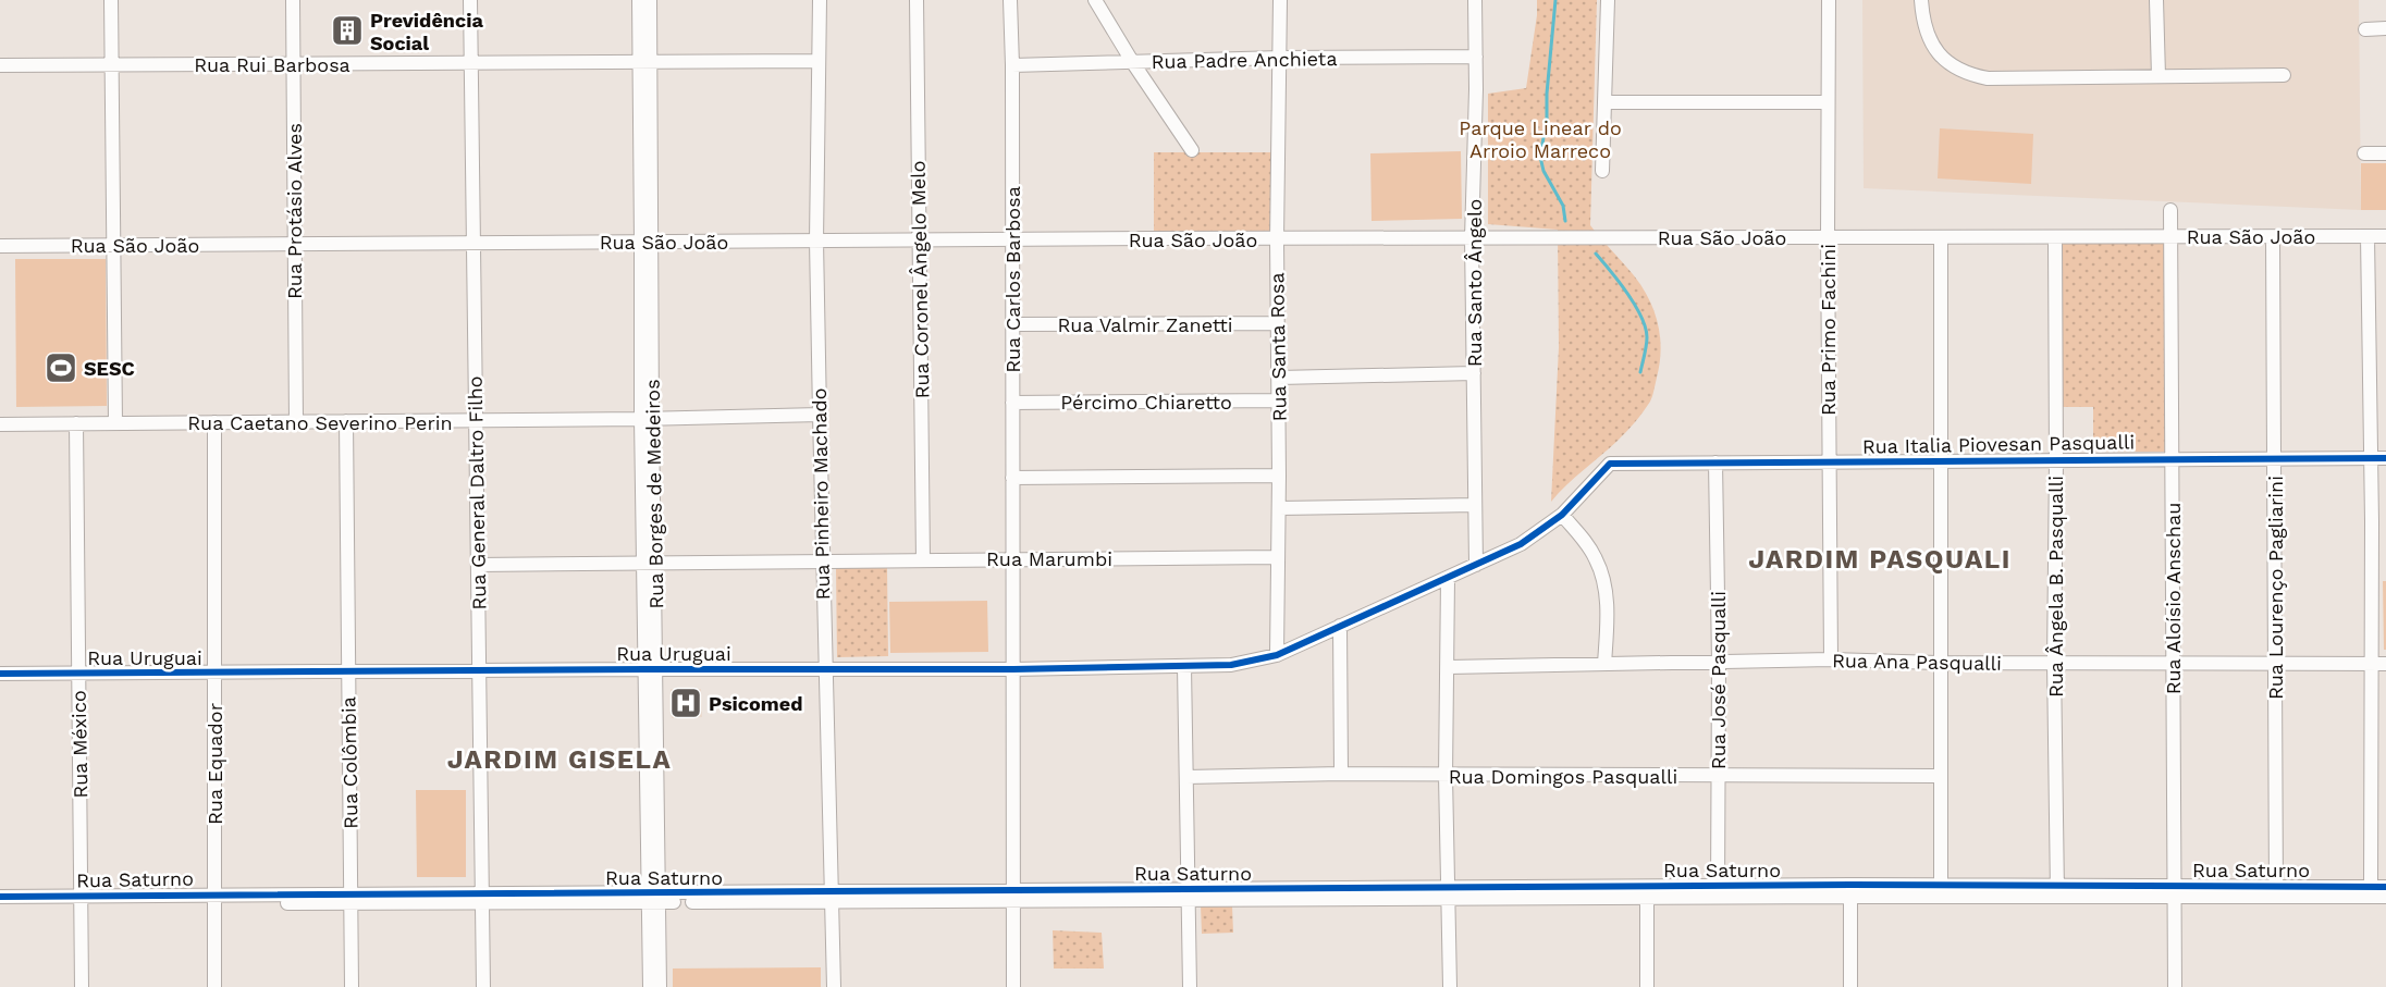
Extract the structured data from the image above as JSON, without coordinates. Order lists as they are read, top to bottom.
{
  "streets": {
    "street": [
      "Rua Padre Anchieta",
      "Rua Rui Barbosa",
      "Rua Protásio Alves",
      "Rua São João",
      "Rua Coronel Ângelo Melo",
      "Rua Carlos Barbosa",
      "Rua Santo Ângelo",
      "Rua Valmir Zanetti",
      "Rua Primo Fachini",
      "Rua Santa Rosa",
      "Pércimo Chiaretto",
      "Rua Caetano Severino Perin",
      "Rua Italia Piovesan Pasqualli",
      "Rua General Daltro Filho",
      "Rua Borges de Medeiros",
      "Rua Pinheiro Machado",
      "Rua Marumbi",
      "Rua Ângela B. Pasqualli",
      "Rua Lourenço Pagliarini",
      "Rua Aloísio Anschau",
      "Rua Uruguai",
      "Rua Ana Pasqualli",
      "Rua José Pasqualli",
      "Rua México",
      "Rua Colômbia",
      "Rua Equador",
      "Rua Domingos Pasqualli",
      "Rua Saturno"
    ]
  },
  "crossings": [
    ["Rua Padre Anchieta", "Rua Carlos Barbosa"],
    ["Rua Padre Anchieta", "Rua Santo Ângelo"],
    ["Rua Padre Anchieta", "Rua Santa Rosa"],
    ["Rua Rui Barbosa", "Rua Protásio Alves"],
    ["Rua Rui Barbosa", "Rua General Daltro Filho"],
    ["Rua Rui Barbosa", "Rua Borges de Medeiros"],
    ["Rua Rui Barbosa", "Rua Pinheiro Machado"],
    ["Rua Protásio Alves", "Rua São João"],
    ["Rua Protásio Alves", "Rua Caetano Severino Perin"],
    ["Rua São João", "Rua Coronel Ângelo Melo"],
    ["Rua São João", "Rua Carlos Barbosa"],
    ["Rua São João", "Rua Santo Ângelo"],
    ["Rua São João", "Rua Primo Fachini"],
    ["Rua São João", "Rua Santa Rosa"],
    ["Rua São João", "Rua General Daltro Filho"],
    ["Rua São João", "Rua Borges de Medeiros"],
    ["Rua São João", "Rua Pinheiro Machado"],
    ["Rua São João", "Rua Ângela B. Pasqualli"],
    ["Rua São João", "Rua Lourenço Pagliarini"],
    ["Rua São João", "Rua Aloísio Anschau"],
    ["Rua Coronel Ângelo Melo", "Rua Marumbi"],
    ["Rua Carlos Barbosa", "Rua Valmir Zanetti"],
    ["Rua Carlos Barbosa", "Pércimo Chiaretto"],
    ["Rua Carlos Barbosa", "Rua Marumbi"],
    ["Rua Carlos Barbosa", "Rua Uruguai"],
    ["Rua Carlos Barbosa", "Rua Saturno"],
    ["Rua Santo Ângelo", "Rua Uruguai"],
    ["Rua Valmir Zanetti", "Rua Santa Rosa"],
    ["Rua Primo Fachini", "Rua Italia Piovesan Pasqualli"],
    ["Rua Primo Fachini", "Rua Ana Pasqualli"],
    ["Rua Santa Rosa", "Pércimo Chiaretto"],
    ["Rua Santa Rosa", "Rua Marumbi"],
    ["Rua Santa Rosa", "Rua Uruguai"],
    ["Rua Caetano Severino Perin", "Rua General Daltro Filho"],
    ["Rua Caetano Severino Perin", "Rua Borges de Medeiros"],
    ["Rua Caetano Severino Perin", "Rua Pinheiro Machado"],
    ["Rua Caetano Severino Perin", "Rua México"],
    ["Rua Caetano Severino Perin", "Rua Colômbia"],
    ["Rua Caetano Severino Perin", "Rua Equador"],
    ["Rua Italia Piovesan Pasqualli", "Rua Ângela B. Pasqualli"],
    ["Rua Italia Piovesan Pasqualli", "Rua Lourenço Pagliarini"],
    ["Rua Italia Piovesan Pasqualli", "Rua Aloísio Anschau"],
    ["Rua Italia Piovesan Pasqualli", "Rua Uruguai"],
    ["Rua Italia Piovesan Pasqualli", "Rua José Pasqualli"],
    ["Rua General Daltro Filho", "Rua Marumbi"],
    ["Rua General Daltro Filho", "Rua Uruguai"],
    ["Rua General Daltro Filho", "Rua Saturno"],
    ["Rua Borges de Medeiros", "Rua Marumbi"],
    ["Rua Borges de Medeiros", "Rua Uruguai"],
    ["Rua Borges de Medeiros", "Rua Saturno"],
    ["Rua Pinheiro Machado", "Rua Marumbi"],
    ["Rua Pinheiro Machado", "Rua Uruguai"],
    ["Rua Pinheiro Machado", "Rua Saturno"],
    ["Rua Ângela B. Pasqualli", "Rua Ana Pasqualli"],
    ["Rua Ângela B. Pasqualli", "Rua Saturno"],
    ["Rua Lourenço Pagliarini", "Rua Ana Pasqualli"],
    ["Rua Lourenço Pagliarini", "Rua Saturno"],
    ["Rua Aloísio Anschau", "Rua Ana Pasqualli"],
    ["Rua Aloísio Anschau", "Rua Saturno"],
    ["Rua Uruguai", "Rua México"],
    ["Rua Uruguai", "Rua Colômbia"],
    ["Rua Uruguai", "Rua Equador"],
    ["Rua Ana Pasqualli", "Rua José Pasqualli"],
    ["Rua José Pasqualli", "Rua Domingos Pasqualli"],
    ["Rua José Pasqualli", "Rua Saturno"],
    ["Rua México", "Rua Saturno"],
    ["Rua Colômbia", "Rua Saturno"],
    ["Rua Equador", "Rua Saturno"]
  ],
  "districts": ["JARDIM PASQUALI", "JARDIM GISELA"],
  "parks": ["Parque Linear do Arroio Marreco"],
  "places": {
    "building": ["Previdência Social"],
    "sports": ["SESC"],
    "hospital": ["Psicomed"]
  }
}
